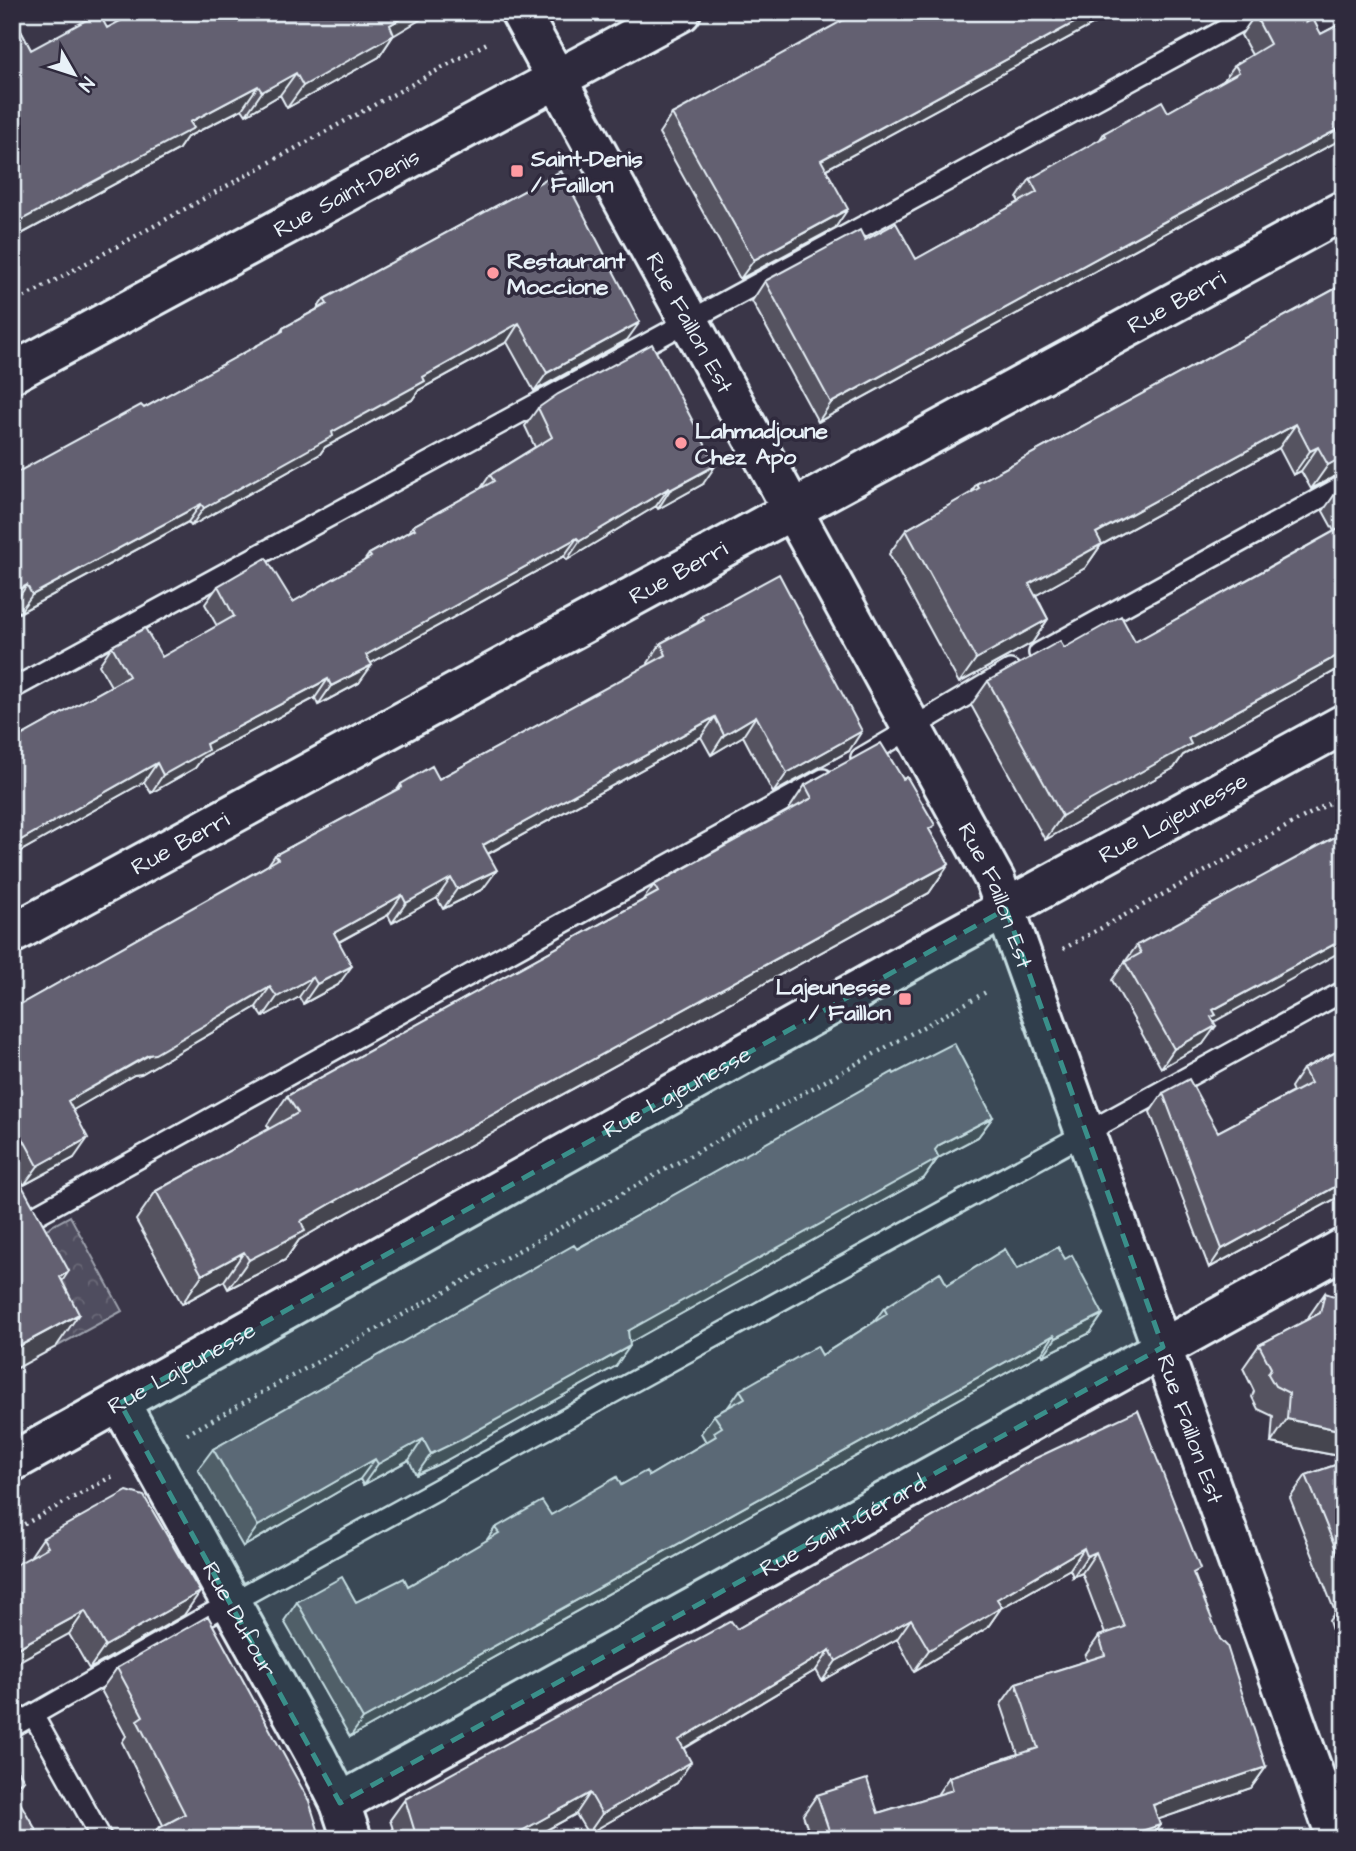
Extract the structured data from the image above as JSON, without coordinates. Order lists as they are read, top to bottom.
{
  "streets": {
    "street": [
      "Rue Saint-Denis",
      "Rue Berri",
      "Rue Faillon Est",
      "Rue Lajeunesse",
      "Rue Saint-Gérard",
      "Rue Dufour"
    ]
  },
  "crossings": [
    ["Rue Saint-Denis", "Rue Faillon Est"],
    ["Rue Berri", "Rue Faillon Est"],
    ["Rue Faillon Est", "Rue Lajeunesse"],
    ["Rue Faillon Est", "Rue Saint-Gérard"],
    ["Rue Lajeunesse", "Rue Dufour"],
    ["Rue Saint-Gérard", "Rue Dufour"]
  ],
  "places": {
    "transit": ["Saint-Denis / Faillon", "Lajeunesse / Faillon"],
    "other": ["Restaurant Moccione", "Lahmadjoune Chez Apo"]
  },
  "north": "bottom right"
}
